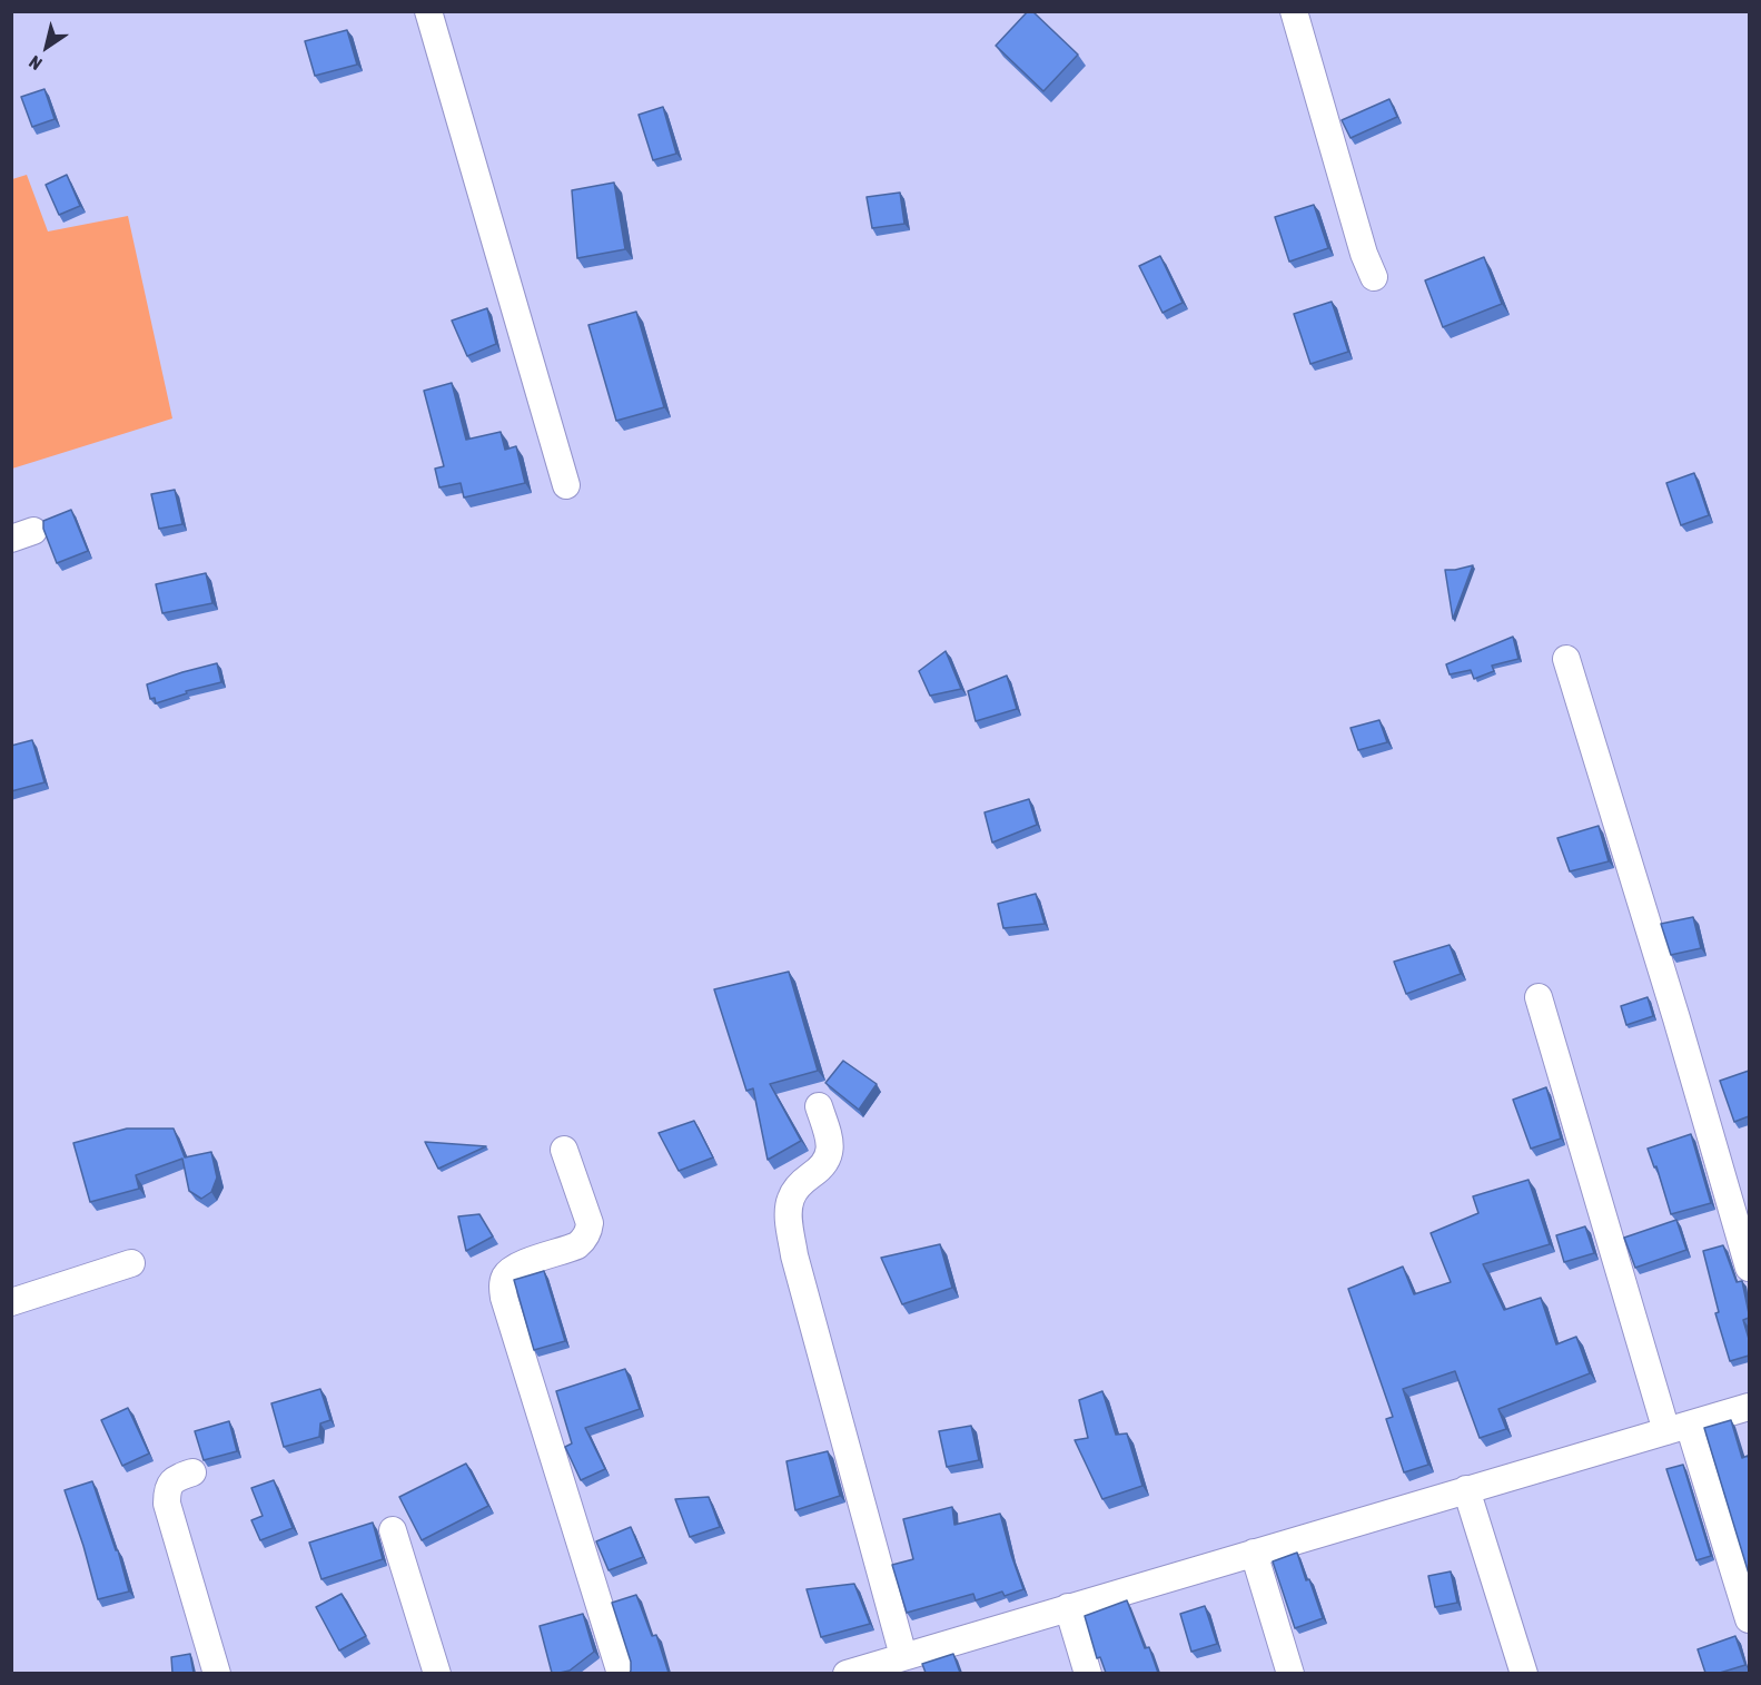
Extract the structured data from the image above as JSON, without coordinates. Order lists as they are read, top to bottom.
{
  "north": "bottom left"
}
